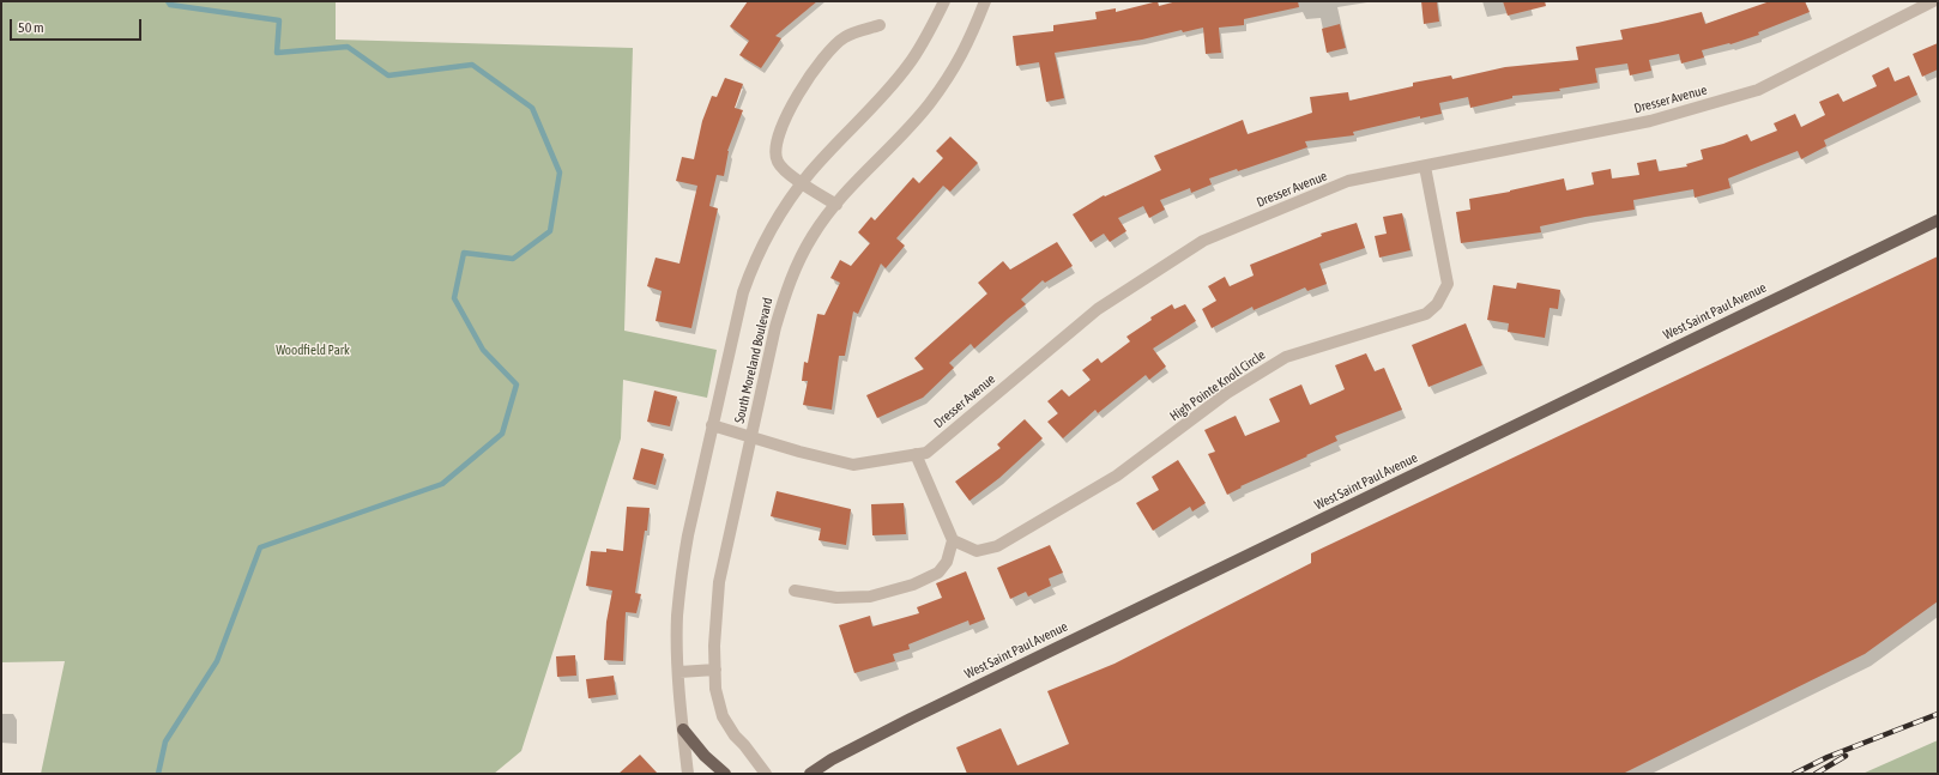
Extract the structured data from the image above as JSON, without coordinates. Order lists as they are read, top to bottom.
{
  "streets": {
    "main road": ["West Saint Paul Avenue"],
    "street": ["Dresser Avenue", "South Moreland Boulevard", "High Pointe Knoll Circle"]
  },
  "crossings": [
    ["Dresser Avenue", "South Moreland Boulevard"],
    ["Dresser Avenue", "High Pointe Knoll Circle"]
  ],
  "parks": ["Woodfield Park"],
  "scale_bar": "50 m"
}
